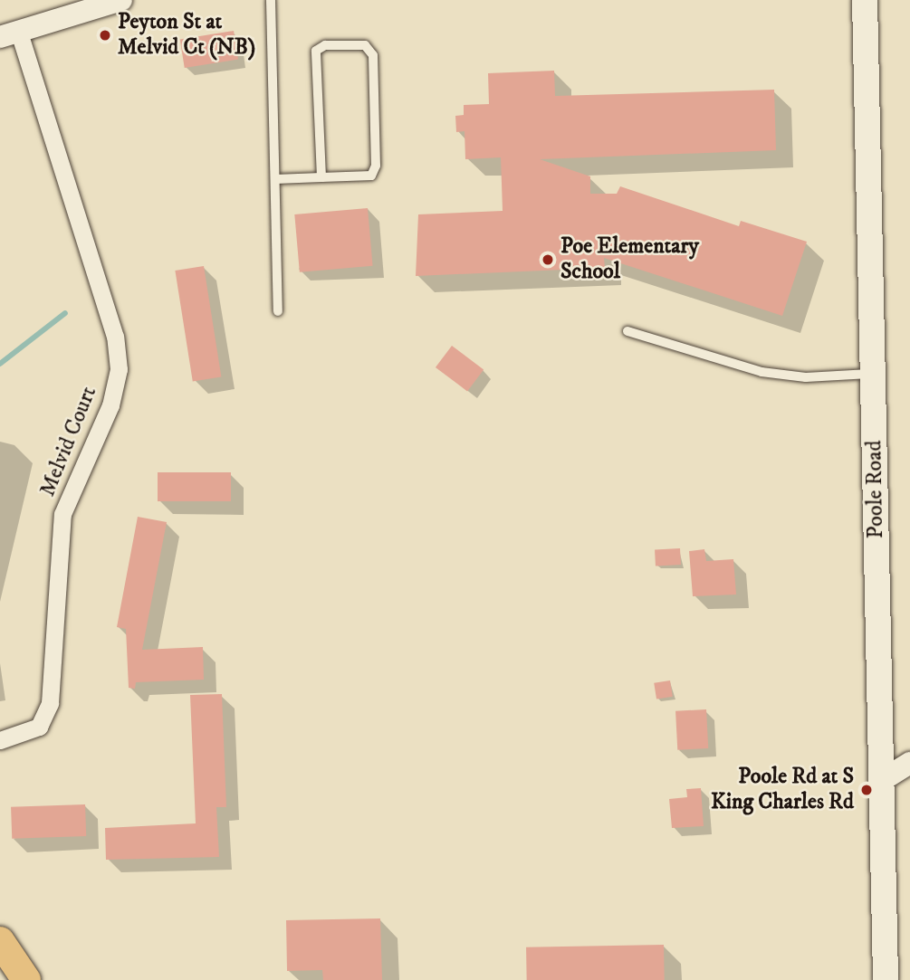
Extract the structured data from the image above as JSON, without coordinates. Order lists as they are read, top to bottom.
{
  "streets": {
    "main road": ["Poole Road"],
    "street": ["Melvid Court"]
  },
  "places": ["Peyton St at Melvid Ct (NB)", "Poe Elementary School", "Poole Rd at S King Charles Rd"]
}
